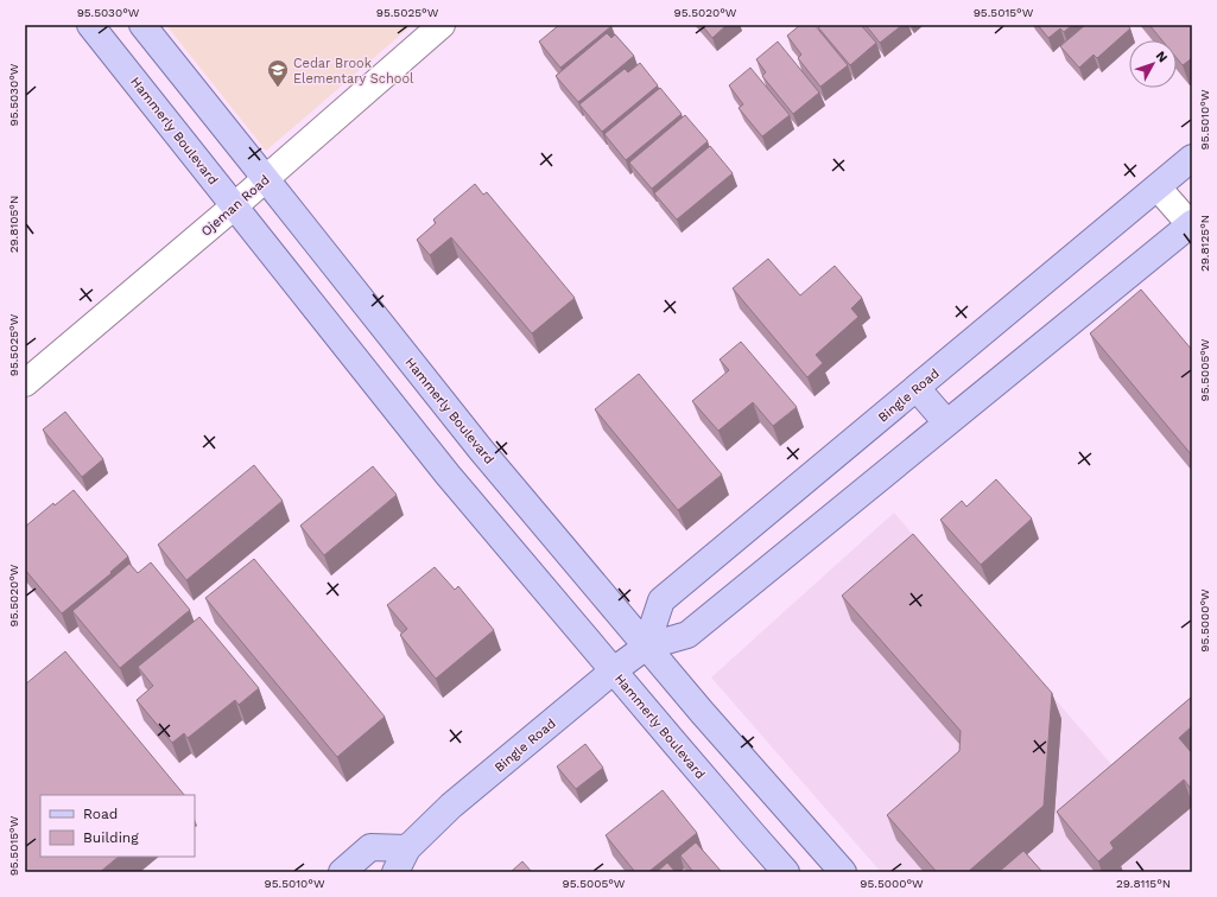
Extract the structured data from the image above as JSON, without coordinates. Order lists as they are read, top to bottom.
{
  "streets": {
    "main road": ["Hammerly Boulevard", "Bingle Road"],
    "street": ["Ojeman Road"]
  },
  "crossings": [
    ["Hammerly Boulevard", "Ojeman Road"],
    ["Hammerly Boulevard", "Bingle Road"]
  ],
  "places": {
    "school or university": ["Cedar Brook Elementary School"]
  },
  "legend": ["Road", "Building"],
  "north": "top right",
  "coordinates": [
    "95.5030°W",
    "95.5025°W",
    "95.5020°W",
    "95.5015°W",
    "95.5010°W",
    "29.8105°N",
    "29.8125°N",
    "95.5005°W",
    "95.5000°W",
    "29.8115°N"
  ]
}
